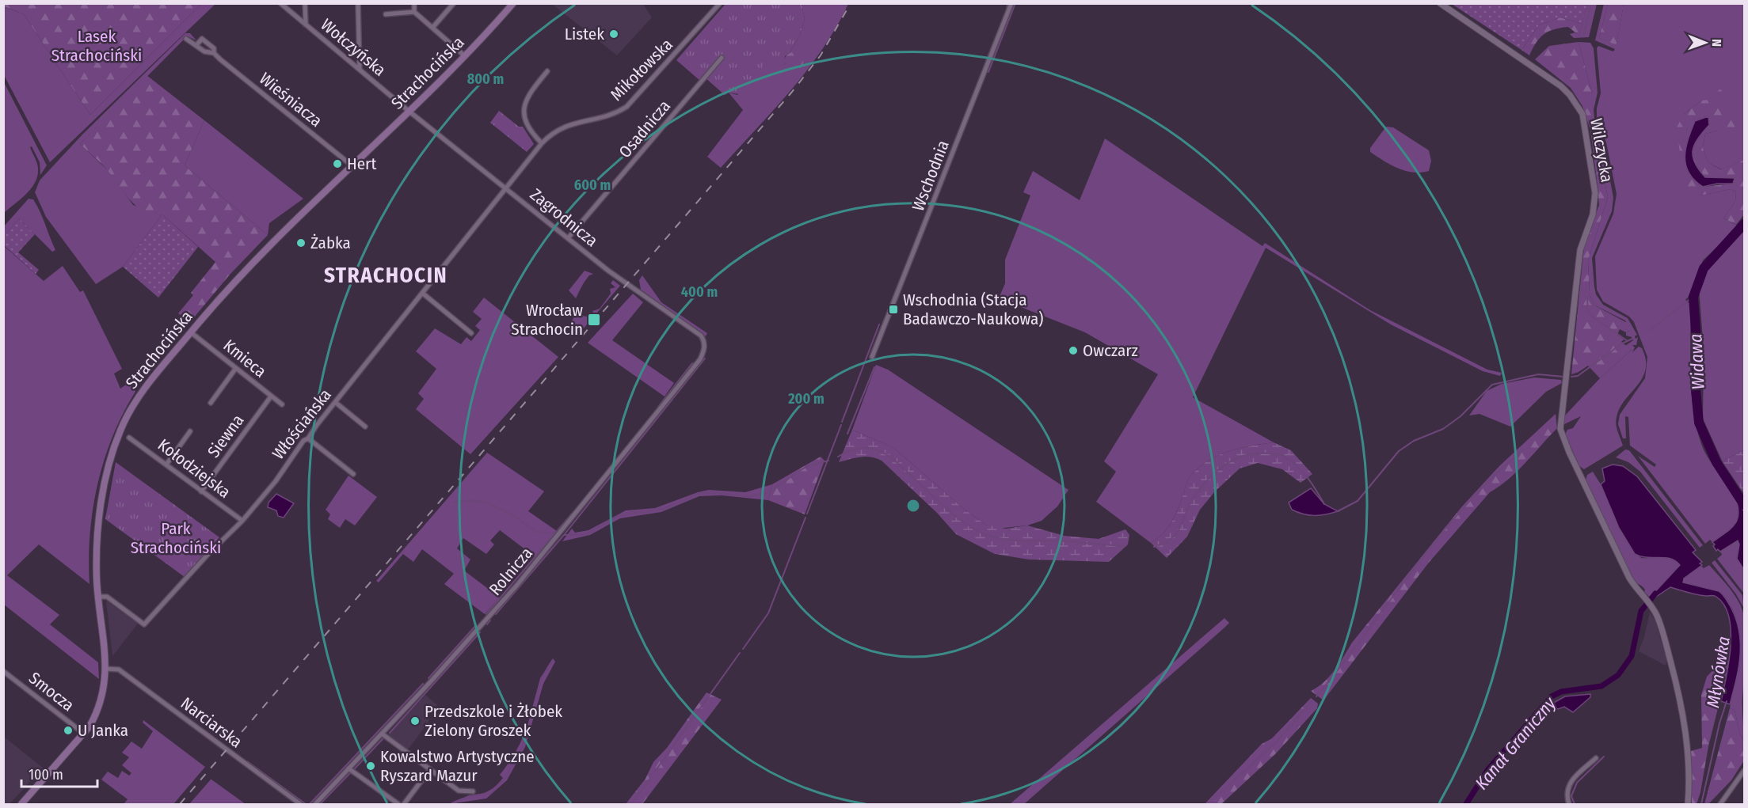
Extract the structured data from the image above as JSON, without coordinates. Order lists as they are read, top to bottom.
{
  "streets": {
    "main road": ["Strachocińska"],
    "street": [
      "Wołczyńska",
      "Mikołowska",
      "Wieśniacza",
      "Osadnicza",
      "Wilczycka",
      "Wschodnia",
      "Zagrodnicza",
      "Kmieca",
      "Włościańska",
      "Siewna",
      "Kołodziejska",
      "Rolnicza",
      "Smocza",
      "Narciarska"
    ]
  },
  "crossings": [
    ["Wołczyńska", "Strachocińska"],
    ["Wołczyńska", "Zagrodnicza"],
    ["Mikołowska", "Zagrodnicza"],
    ["Mikołowska", "Włościańska"],
    ["Strachocińska", "Wieśniacza"],
    ["Strachocińska", "Zagrodnicza"],
    ["Strachocińska", "Kmieca"],
    ["Strachocińska", "Włościańska"],
    ["Strachocińska", "Smocza"],
    ["Strachocińska", "Narciarska"],
    ["Osadnicza", "Zagrodnicza"],
    ["Zagrodnicza", "Włościańska"],
    ["Zagrodnicza", "Rolnicza"],
    ["Kmieca", "Siewna"],
    ["Włościańska", "Kołodziejska"],
    ["Siewna", "Kołodziejska"]
  ],
  "districts": ["STRACHOCIN"],
  "water": ["Widawa", "Młynówka", "Kanał Graniczny"],
  "parks": ["Lasek Strachociński", "Park Strachociński"],
  "places": {
    "other": [
      "Listek",
      "Hert",
      "Żabka",
      "Owczarz",
      "Przedszkole i Żłobek Zielony Groszek",
      "U Janka",
      "Kowalstwo Artystyczne Ryszard Mazur"
    ],
    "transit": ["Wschodnia (Stacja Badawczo-Naukowa)", "Wrocław Strachocin"]
  },
  "scale_bar": "100 m",
  "north": "right",
  "rings": [
    "800 m",
    "600 m",
    "400 m",
    "200 m"
  ]
}
